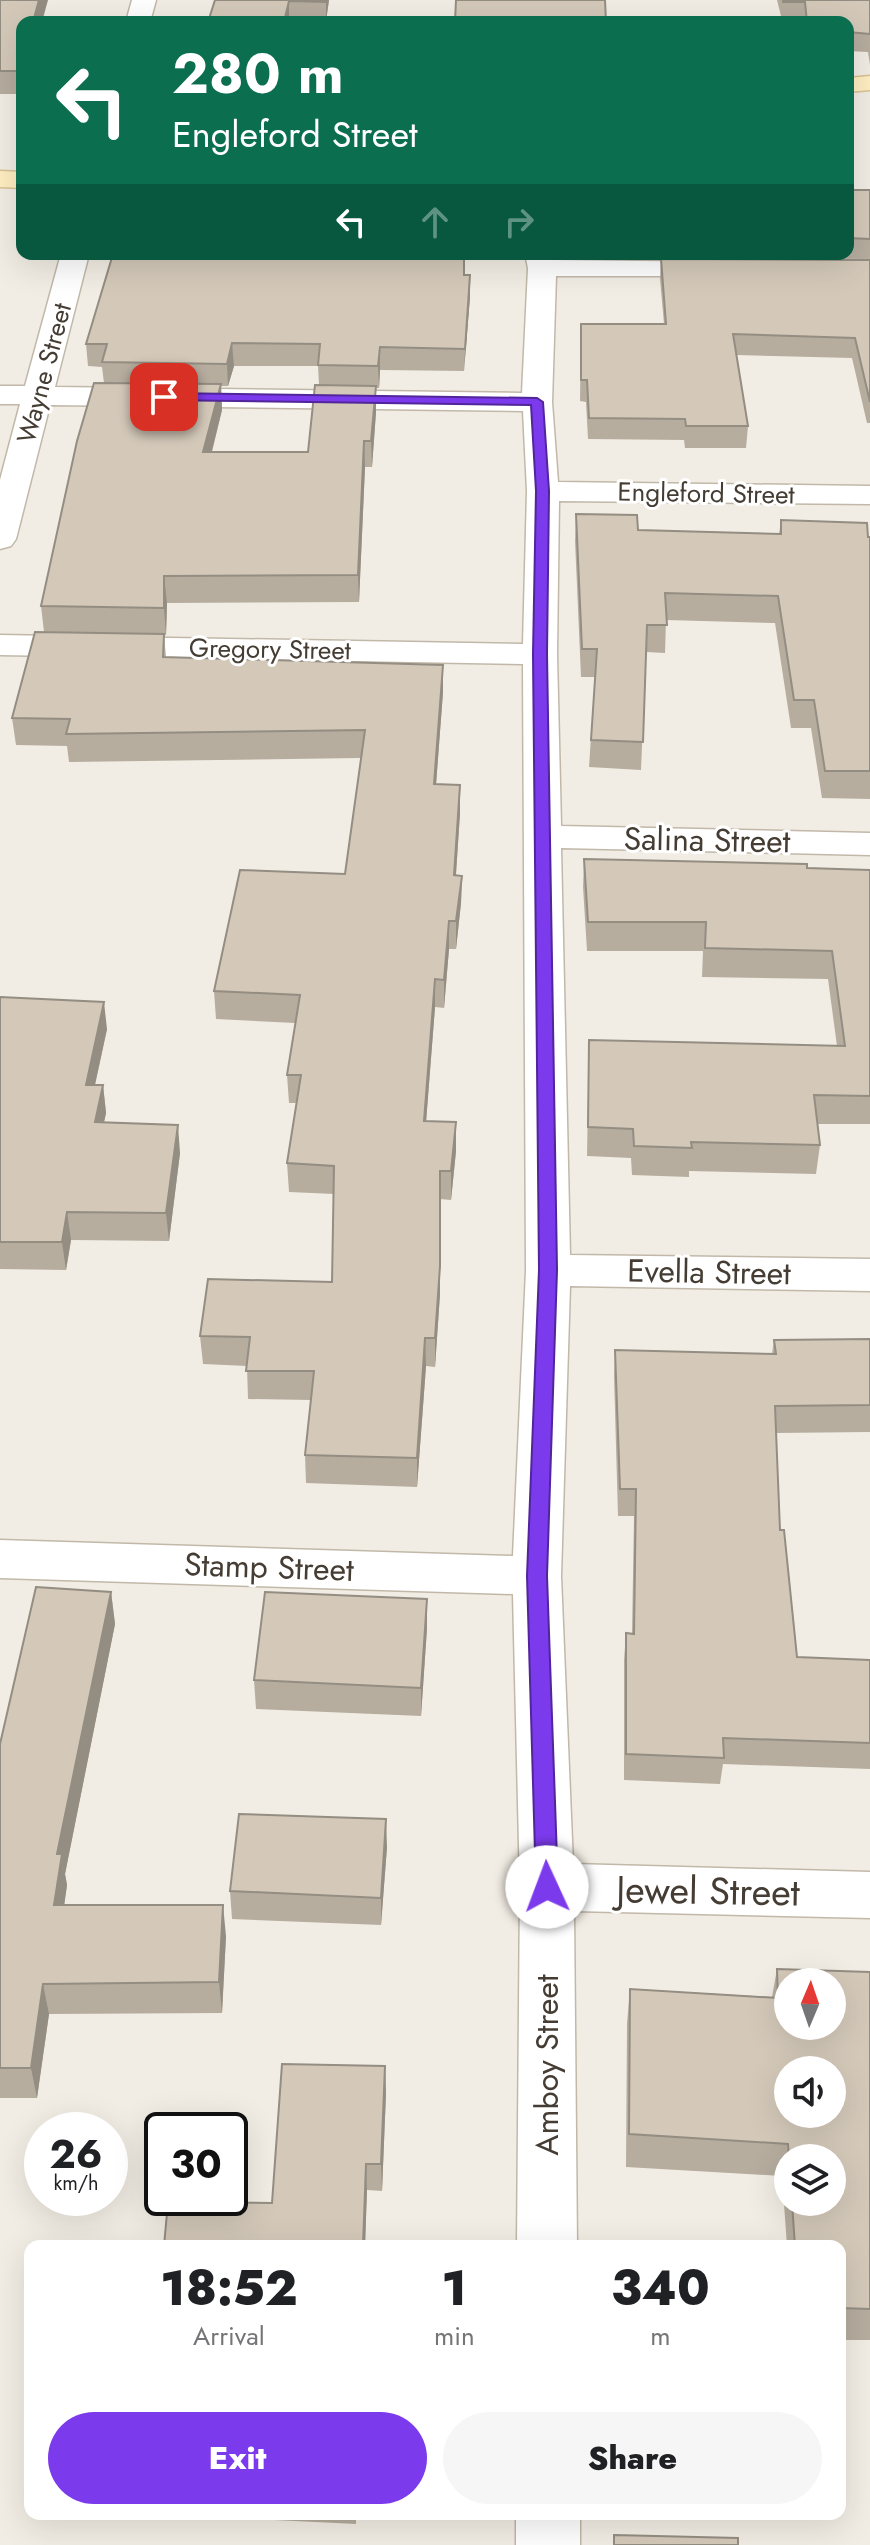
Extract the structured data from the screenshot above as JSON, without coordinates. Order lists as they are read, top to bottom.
{
  "streets": {
    "street": [
      "Wayne Street",
      "Engleford Street",
      "Gregory Street",
      "Salina Street",
      "Evella Street",
      "Stamp Street",
      "Jewel Street",
      "Amboy Street"
    ]
  },
  "crossings": [
    ["Engleford Street", "Amboy Street"],
    ["Gregory Street", "Amboy Street"],
    ["Salina Street", "Amboy Street"],
    ["Evella Street", "Amboy Street"],
    ["Stamp Street", "Amboy Street"],
    ["Jewel Street", "Amboy Street"]
  ],
  "north": "top",
  "page": {
    "turn": ["280 m", "Engleford Street"],
    "speed": "26 km/h",
    "limit": "30",
    "eta": [
      "18:52",
      "Arrival",
      "1",
      "min",
      "340",
      "m"
    ],
    "buttons": ["Exit", "Share"]
  }
}
